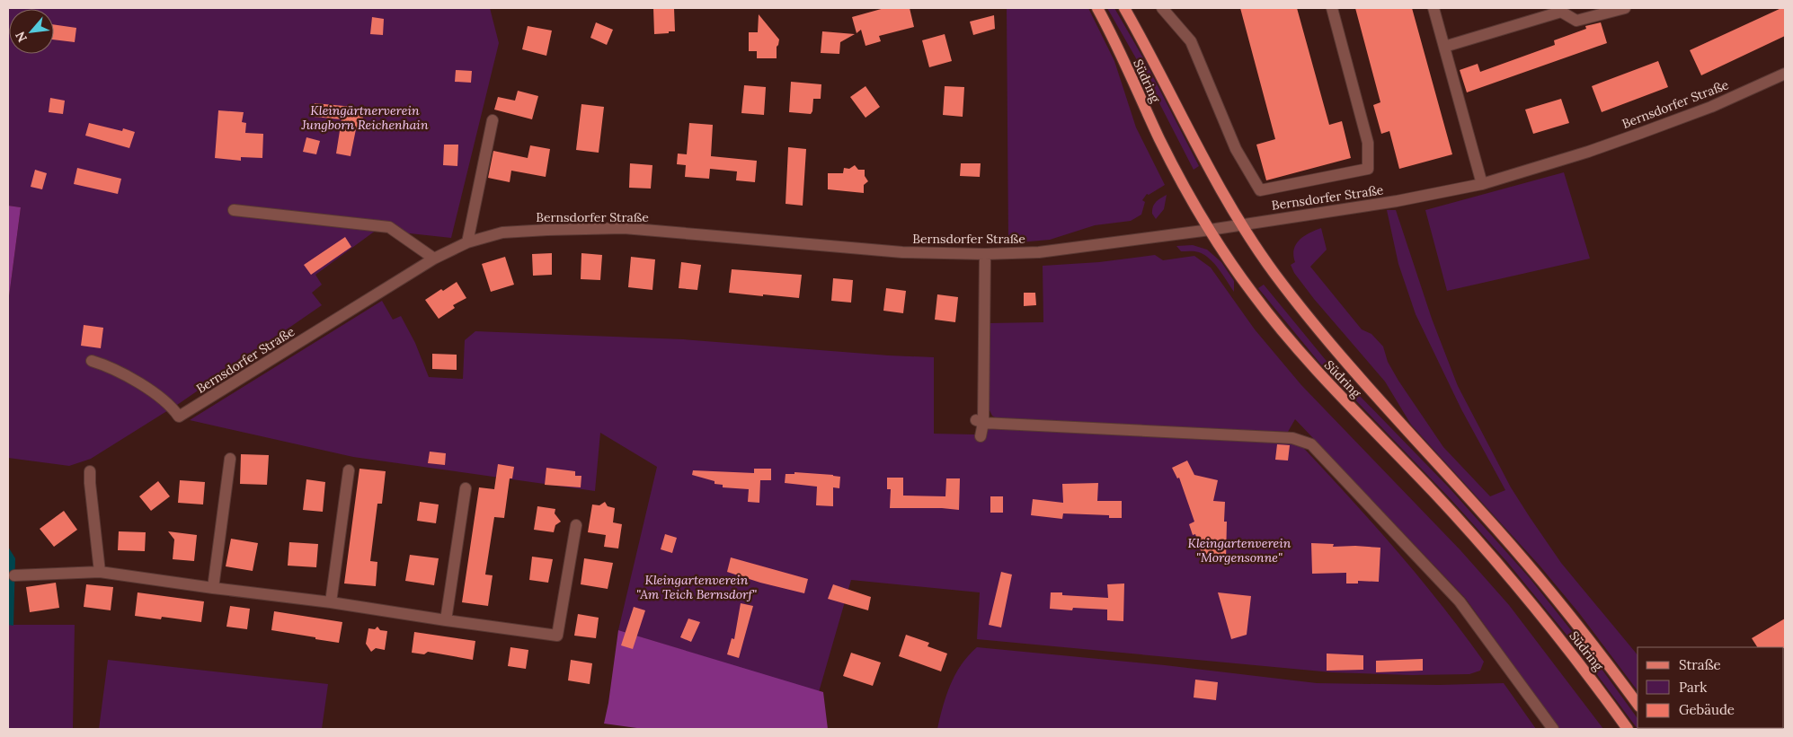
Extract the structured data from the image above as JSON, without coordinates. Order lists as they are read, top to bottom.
{
  "streets": {
    "main road": ["Südring"],
    "street": ["Bernsdorfer Straße"]
  },
  "crossings": [
    ["Südring", "Bernsdorfer Straße"]
  ],
  "parks": ["Kleingärtnerverein Jungborn Reichenhain", "Kleingartenverein \"Morgensonne\"", "Kleingartenverein \"Am Teich Bernsdorf\""],
  "legend": ["Straße", "Park", "Gebäude"],
  "north": "bottom left"
}
